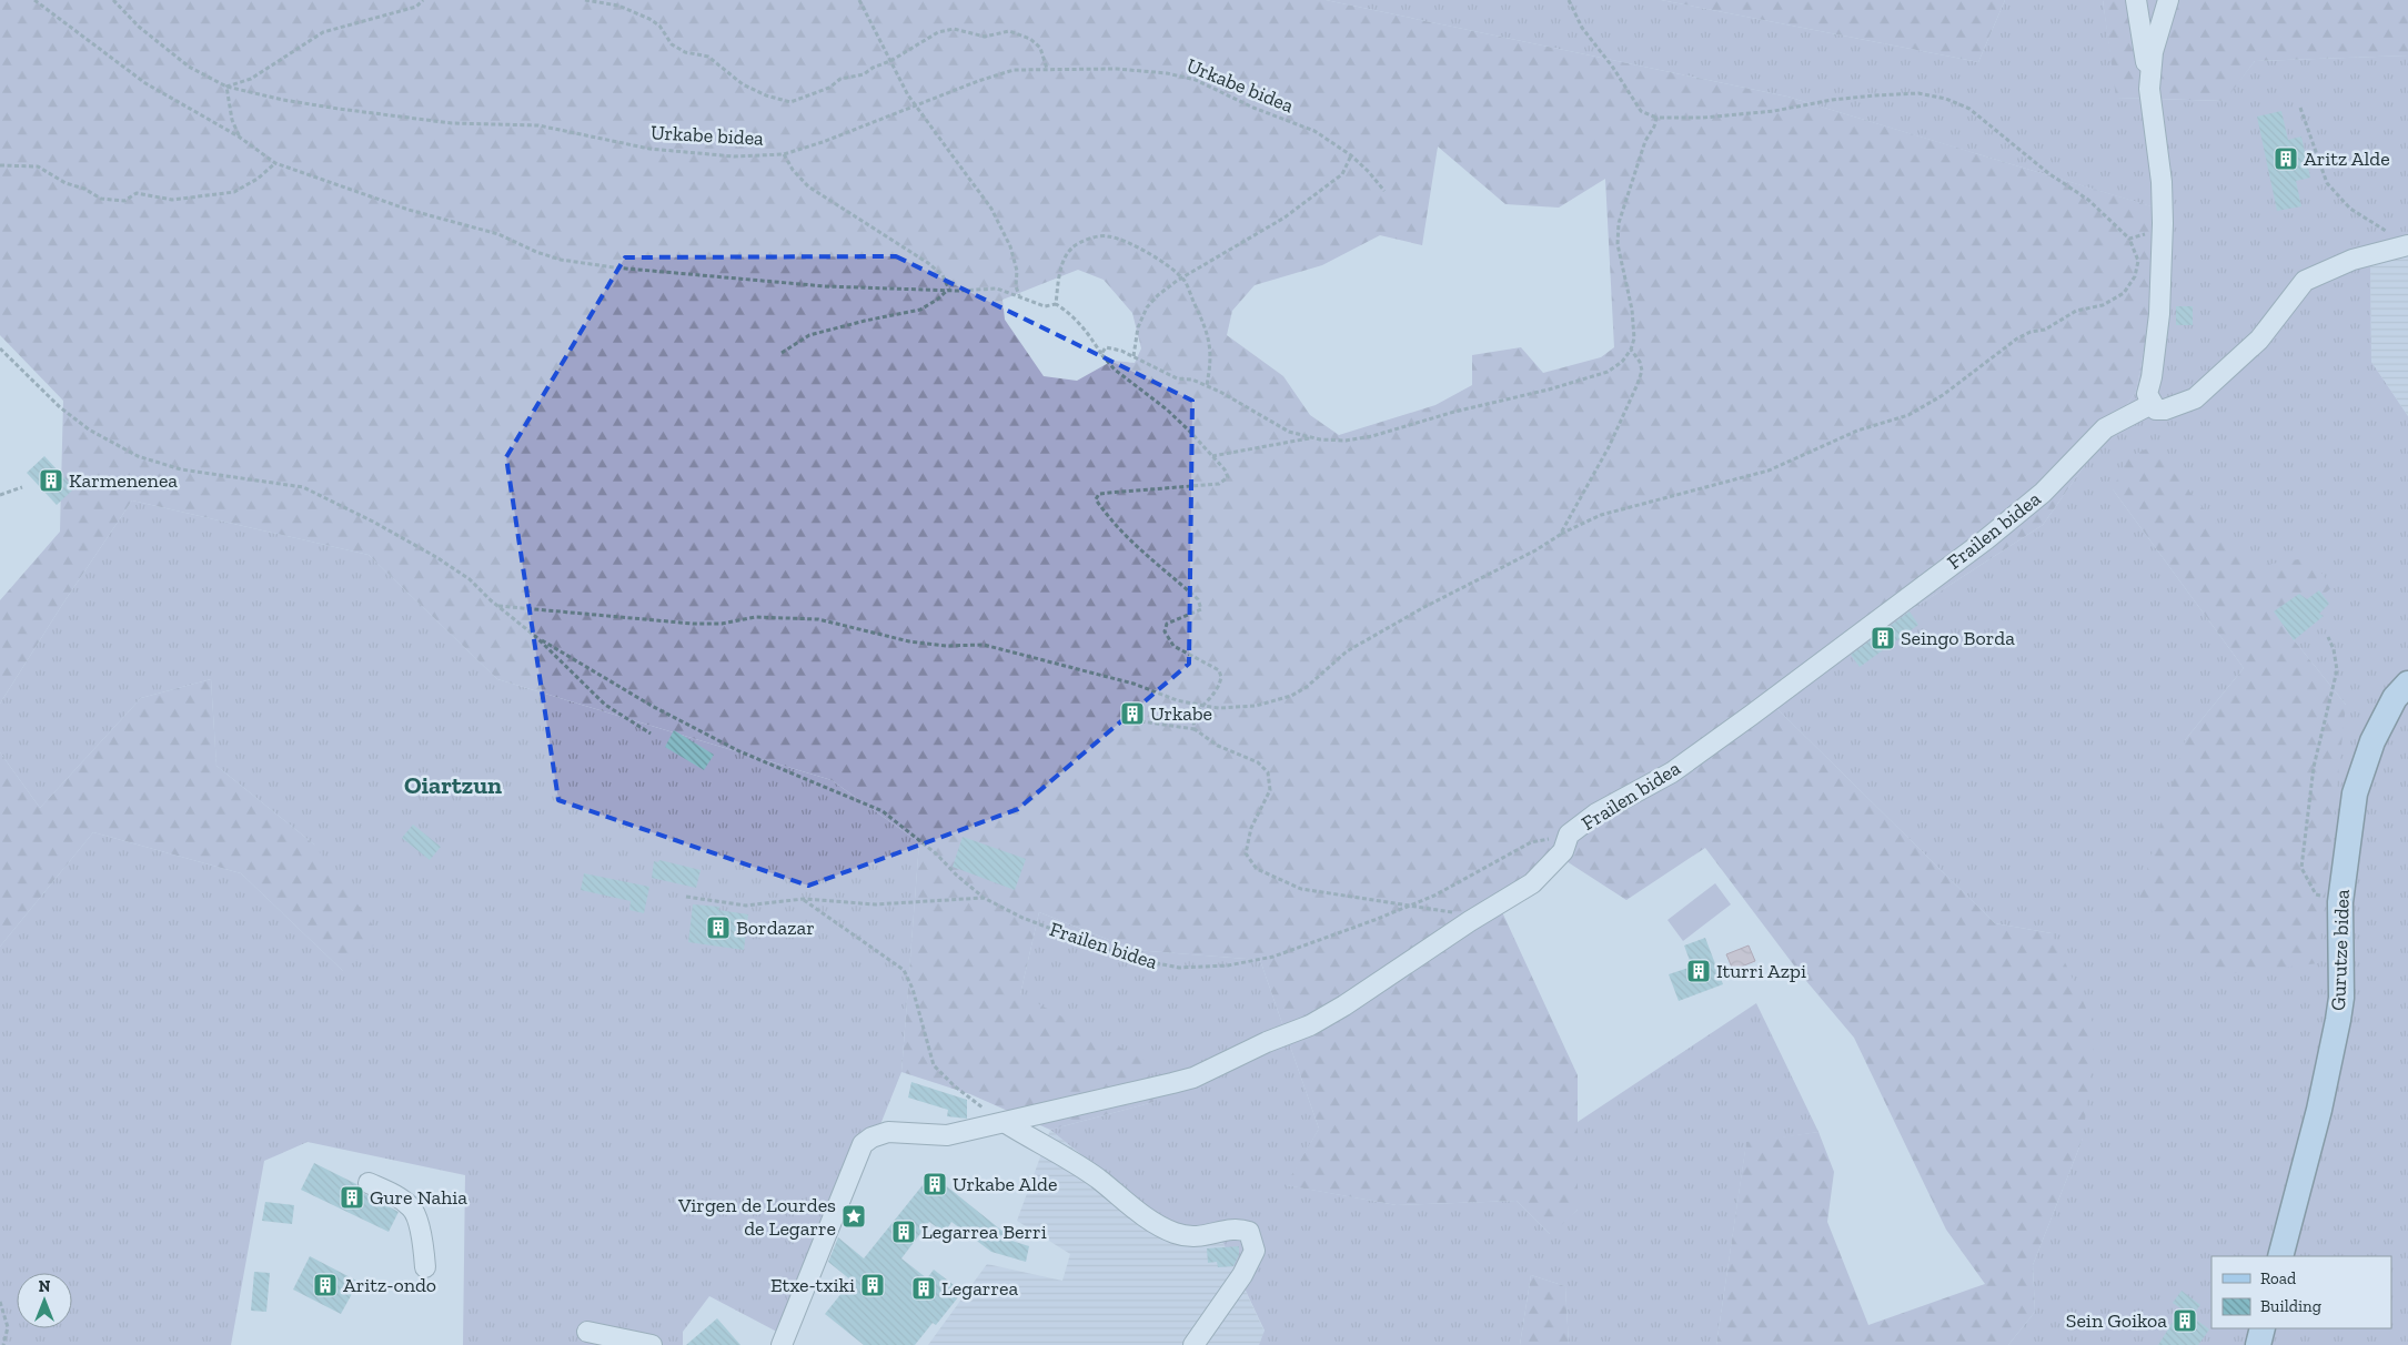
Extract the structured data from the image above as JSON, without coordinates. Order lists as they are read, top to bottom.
{
  "streets": {
    "main road": ["Gurutze bidea"],
    "street": ["Frailen bidea"],
    "path": ["Urkabe bidea"]
  },
  "districts": ["Oiartzun"],
  "places": {
    "building": [
      "Aritz Alde",
      "Karmenenea",
      "Seingo Borda",
      "Urkabe",
      "Bordazar",
      "Iturri Azpi",
      "Urkabe Alde",
      "Gure Nahia",
      "Legarrea Berri",
      "Aritz-ondo",
      "Etxe-txiki",
      "Legarrea",
      "Sein Goikoa"
    ],
    "place": ["Virgen de Lourdes de Legarre"]
  },
  "legend": ["Road", "Building"],
  "north": "top"
}
